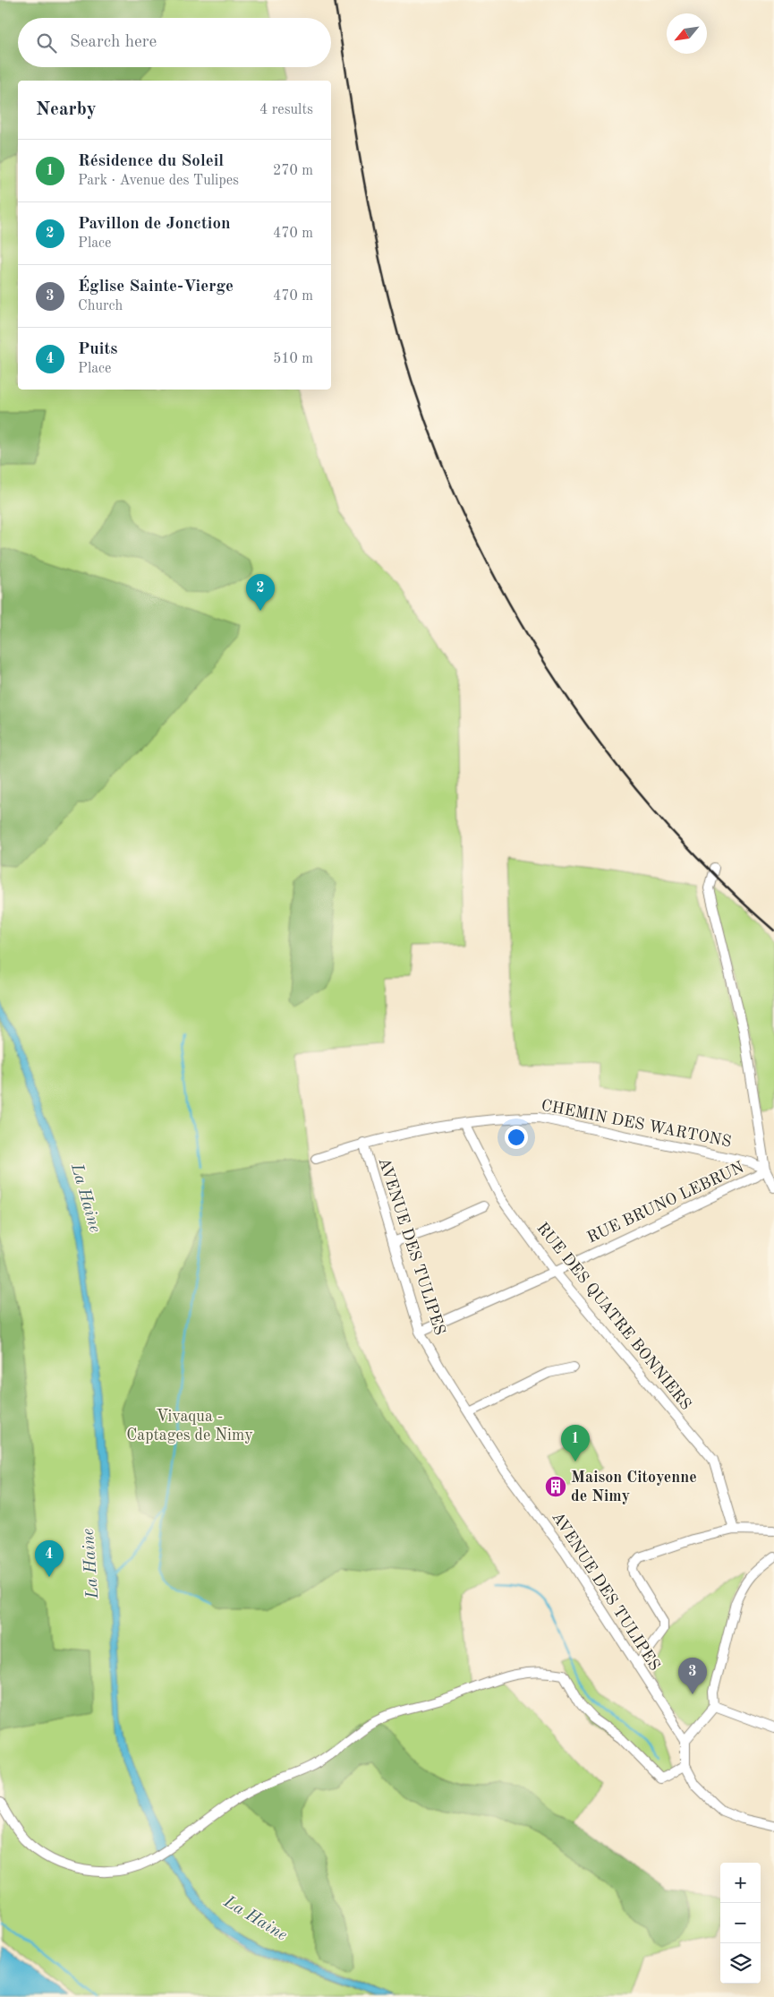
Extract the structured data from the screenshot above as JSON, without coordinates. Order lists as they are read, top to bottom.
{
  "streets": {
    "street": [
      "CHEMIN DES WARTONS",
      "RUE BRUNO LEBRUN",
      "AVENUE DES TULIPES",
      "RUE DES QUATRE BONNIERS"
    ]
  },
  "crossings": [
    ["CHEMIN DES WARTONS", "RUE BRUNO LEBRUN"],
    ["CHEMIN DES WARTONS", "AVENUE DES TULIPES"],
    ["CHEMIN DES WARTONS", "RUE DES QUATRE BONNIERS"],
    ["RUE BRUNO LEBRUN", "AVENUE DES TULIPES"],
    ["RUE BRUNO LEBRUN", "RUE DES QUATRE BONNIERS"]
  ],
  "water": ["La Haine"],
  "parks": ["Vivaqua - Captages de Nimy"],
  "places": {
    "building": ["Maison Citoyenne de Nimy"]
  },
  "north": "bottom left",
  "page": {
    "search": "Search here",
    "heading": ["Nearby", "4 results"],
    "list": [
      {
        "mark": "1",
        "name": "Résidence du Soleil",
        "note": "Park · Avenue des Tulipes",
        "value": "270 m"
      },
      {
        "mark": "2",
        "name": "Pavillon de Jonction",
        "note": "Place",
        "value": "470 m"
      },
      {
        "mark": "3",
        "name": "Église Sainte-Vierge",
        "note": "Church",
        "value": "470 m"
      },
      {
        "mark": "4",
        "name": "Puits",
        "note": "Place",
        "value": "510 m"
      }
    ],
    "pins": [
      "2",
      "1",
      "4",
      "3"
    ],
    "map_buttons": ["+", "−"]
  }
}
